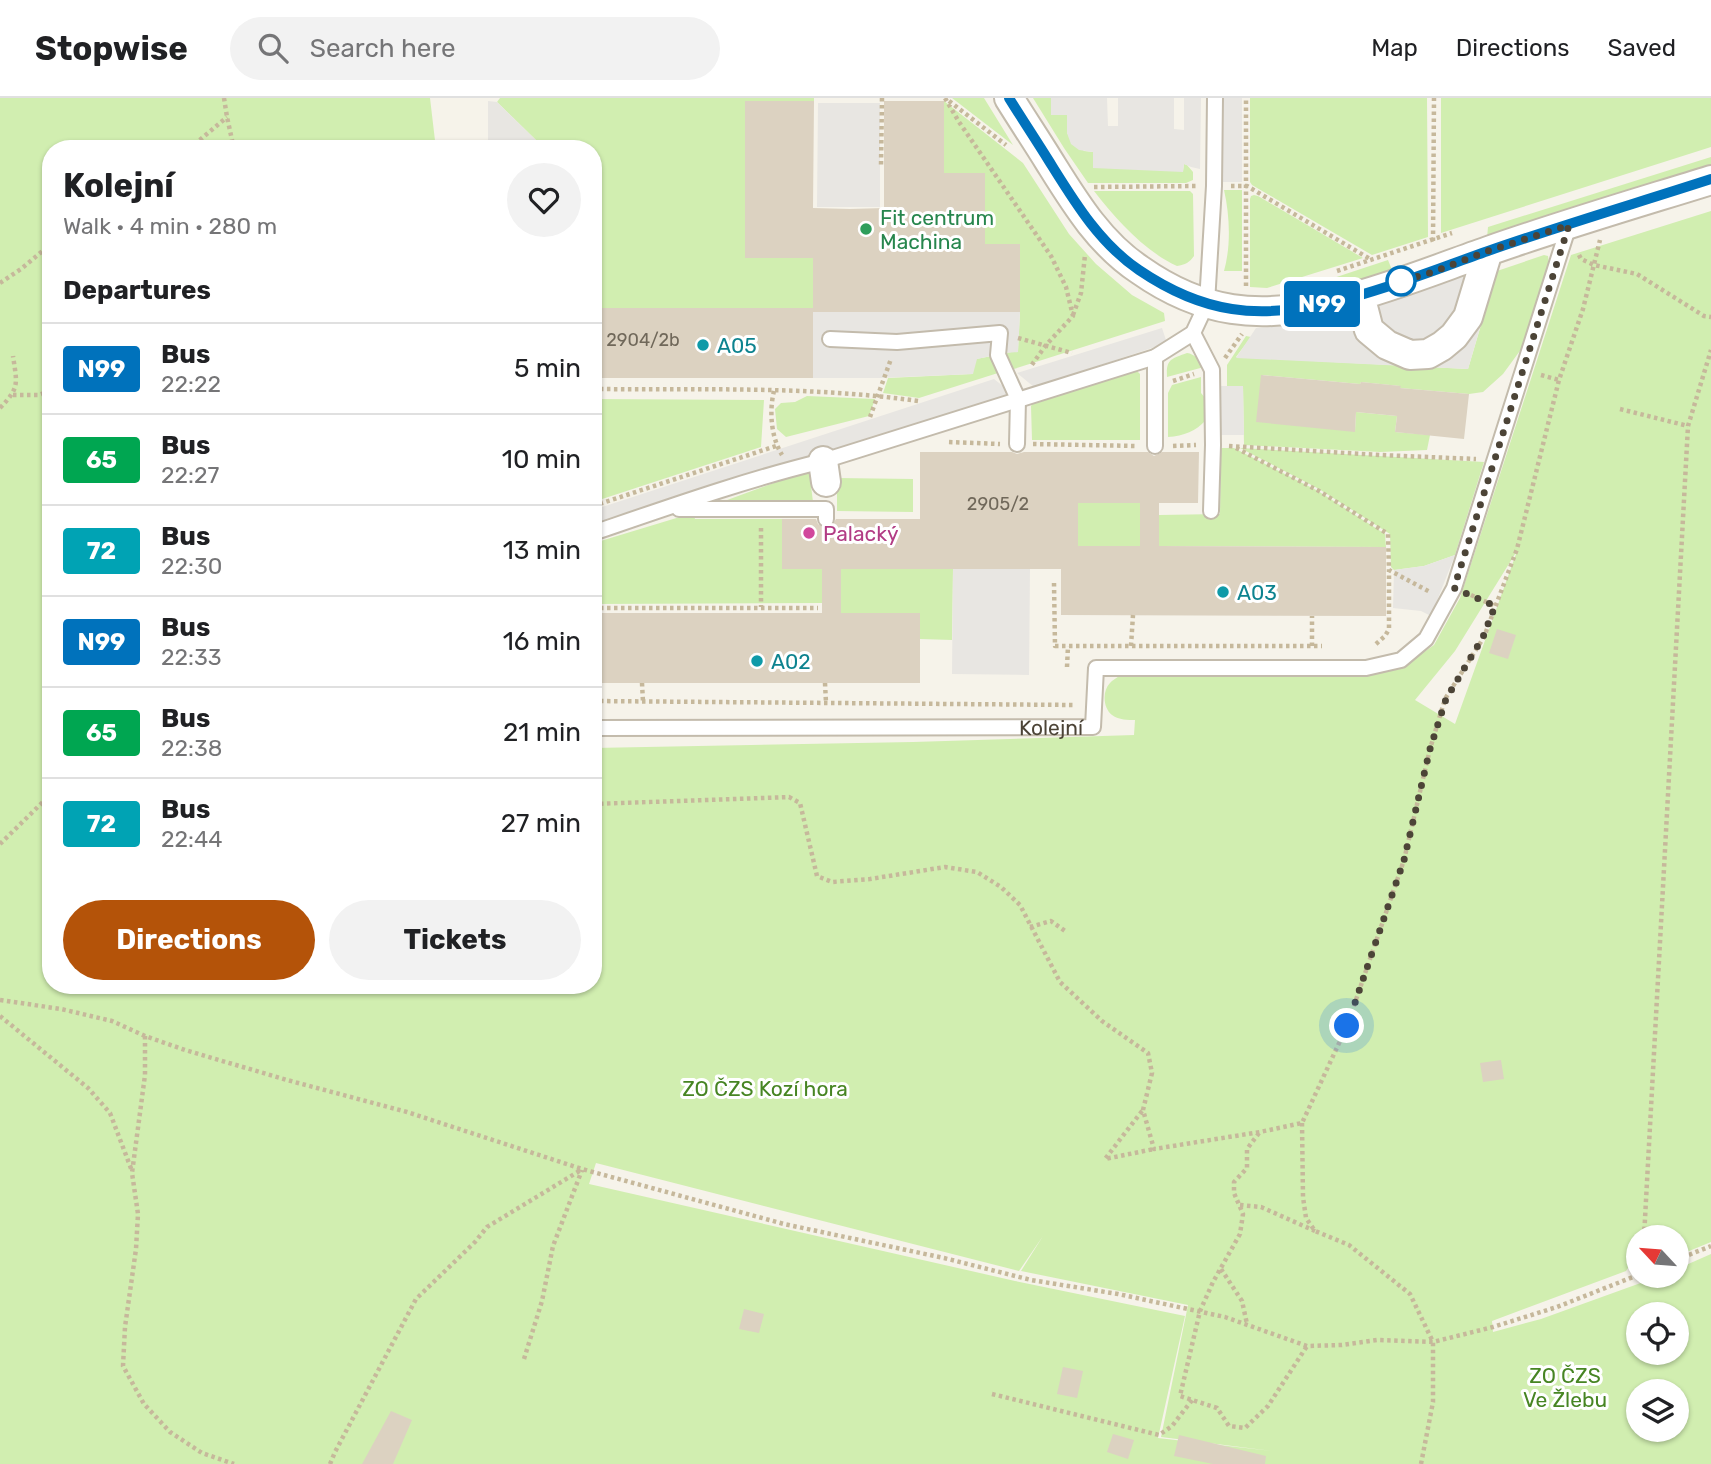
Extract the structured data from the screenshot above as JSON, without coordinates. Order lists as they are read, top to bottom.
{
  "streets": {
    "lane": ["Kolejní"]
  },
  "parks": ["ZO ČZS Kozí hora", "ZO ČZS Ve Žlebu"],
  "places": [
    "Fit centrum Machina",
    "A05",
    "Palacký",
    "A03",
    "A02"
  ],
  "lines": ["bus line N99"],
  "house_numbers": ["2904/2b", "2905/2"],
  "north": "top left",
  "page": {
    "header": "Stopwise",
    "search": "Search here",
    "nav": ["Map", "Directions", "Saved"],
    "on_map": "N99",
    "heading": [
      ["Kolejní", "Walk · 4 min · 280 m"],
      "Departures"
    ],
    "list": [
      {
        "mark": "N99",
        "name": "Bus",
        "note": "22:22",
        "value": "5 min"
      },
      {
        "mark": "65",
        "name": "Bus",
        "note": "22:27",
        "value": "10 min"
      },
      {
        "mark": "72",
        "name": "Bus",
        "note": "22:30",
        "value": "13 min"
      },
      {
        "mark": "N99",
        "name": "Bus",
        "note": "22:33",
        "value": "16 min"
      },
      {
        "mark": "65",
        "name": "Bus",
        "note": "22:38",
        "value": "21 min"
      },
      {
        "mark": "72",
        "name": "Bus",
        "note": "22:44",
        "value": "27 min"
      }
    ],
    "buttons": ["Directions", "Tickets"]
  }
}
